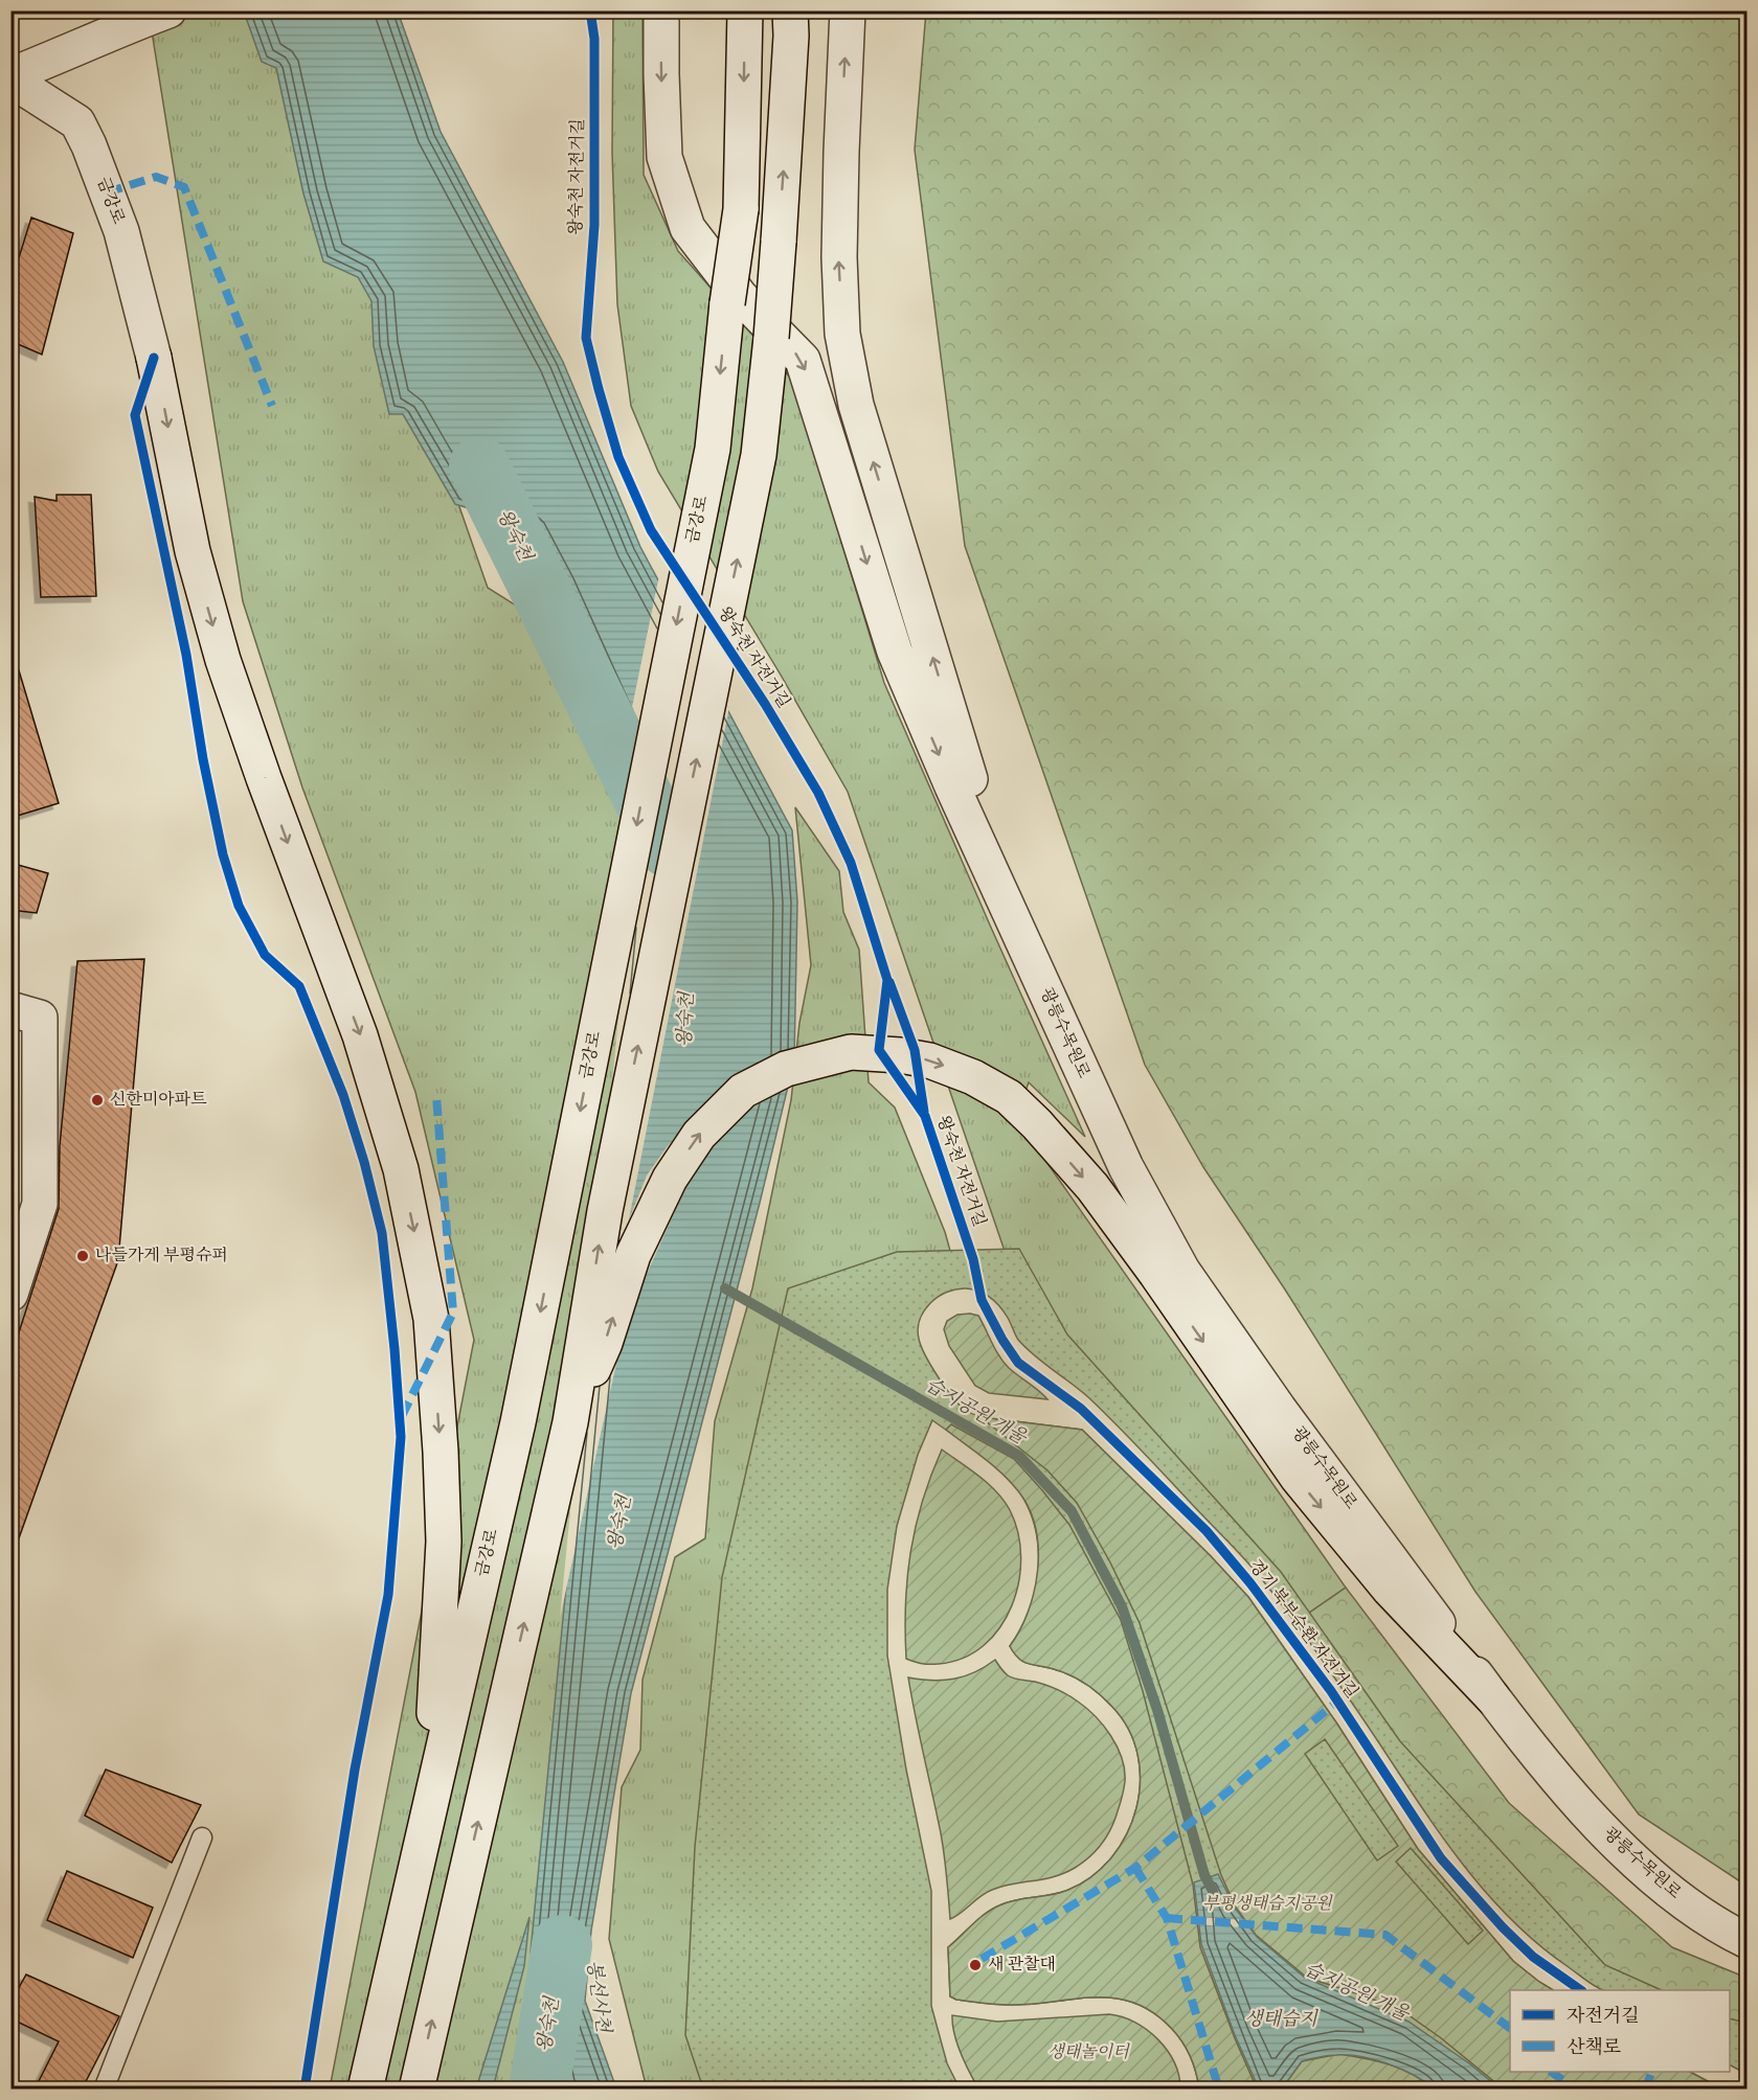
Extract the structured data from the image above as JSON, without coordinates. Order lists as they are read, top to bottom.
{
  "streets": {
    "main road": ["금강로", "광릉수목원로"],
    "cycle path": ["왕숙천 자전거길"]
  },
  "water": [
    "왕숙천",
    "습지공원 개울",
    "봉선사천",
    "생태습지"
  ],
  "parks": ["부평생태습지공원", "생태놀이터"],
  "places": ["신한미아파트", "나들가게 부평슈퍼", "새 관찰대"],
  "legend": ["자전거길", "산책로"]
}
